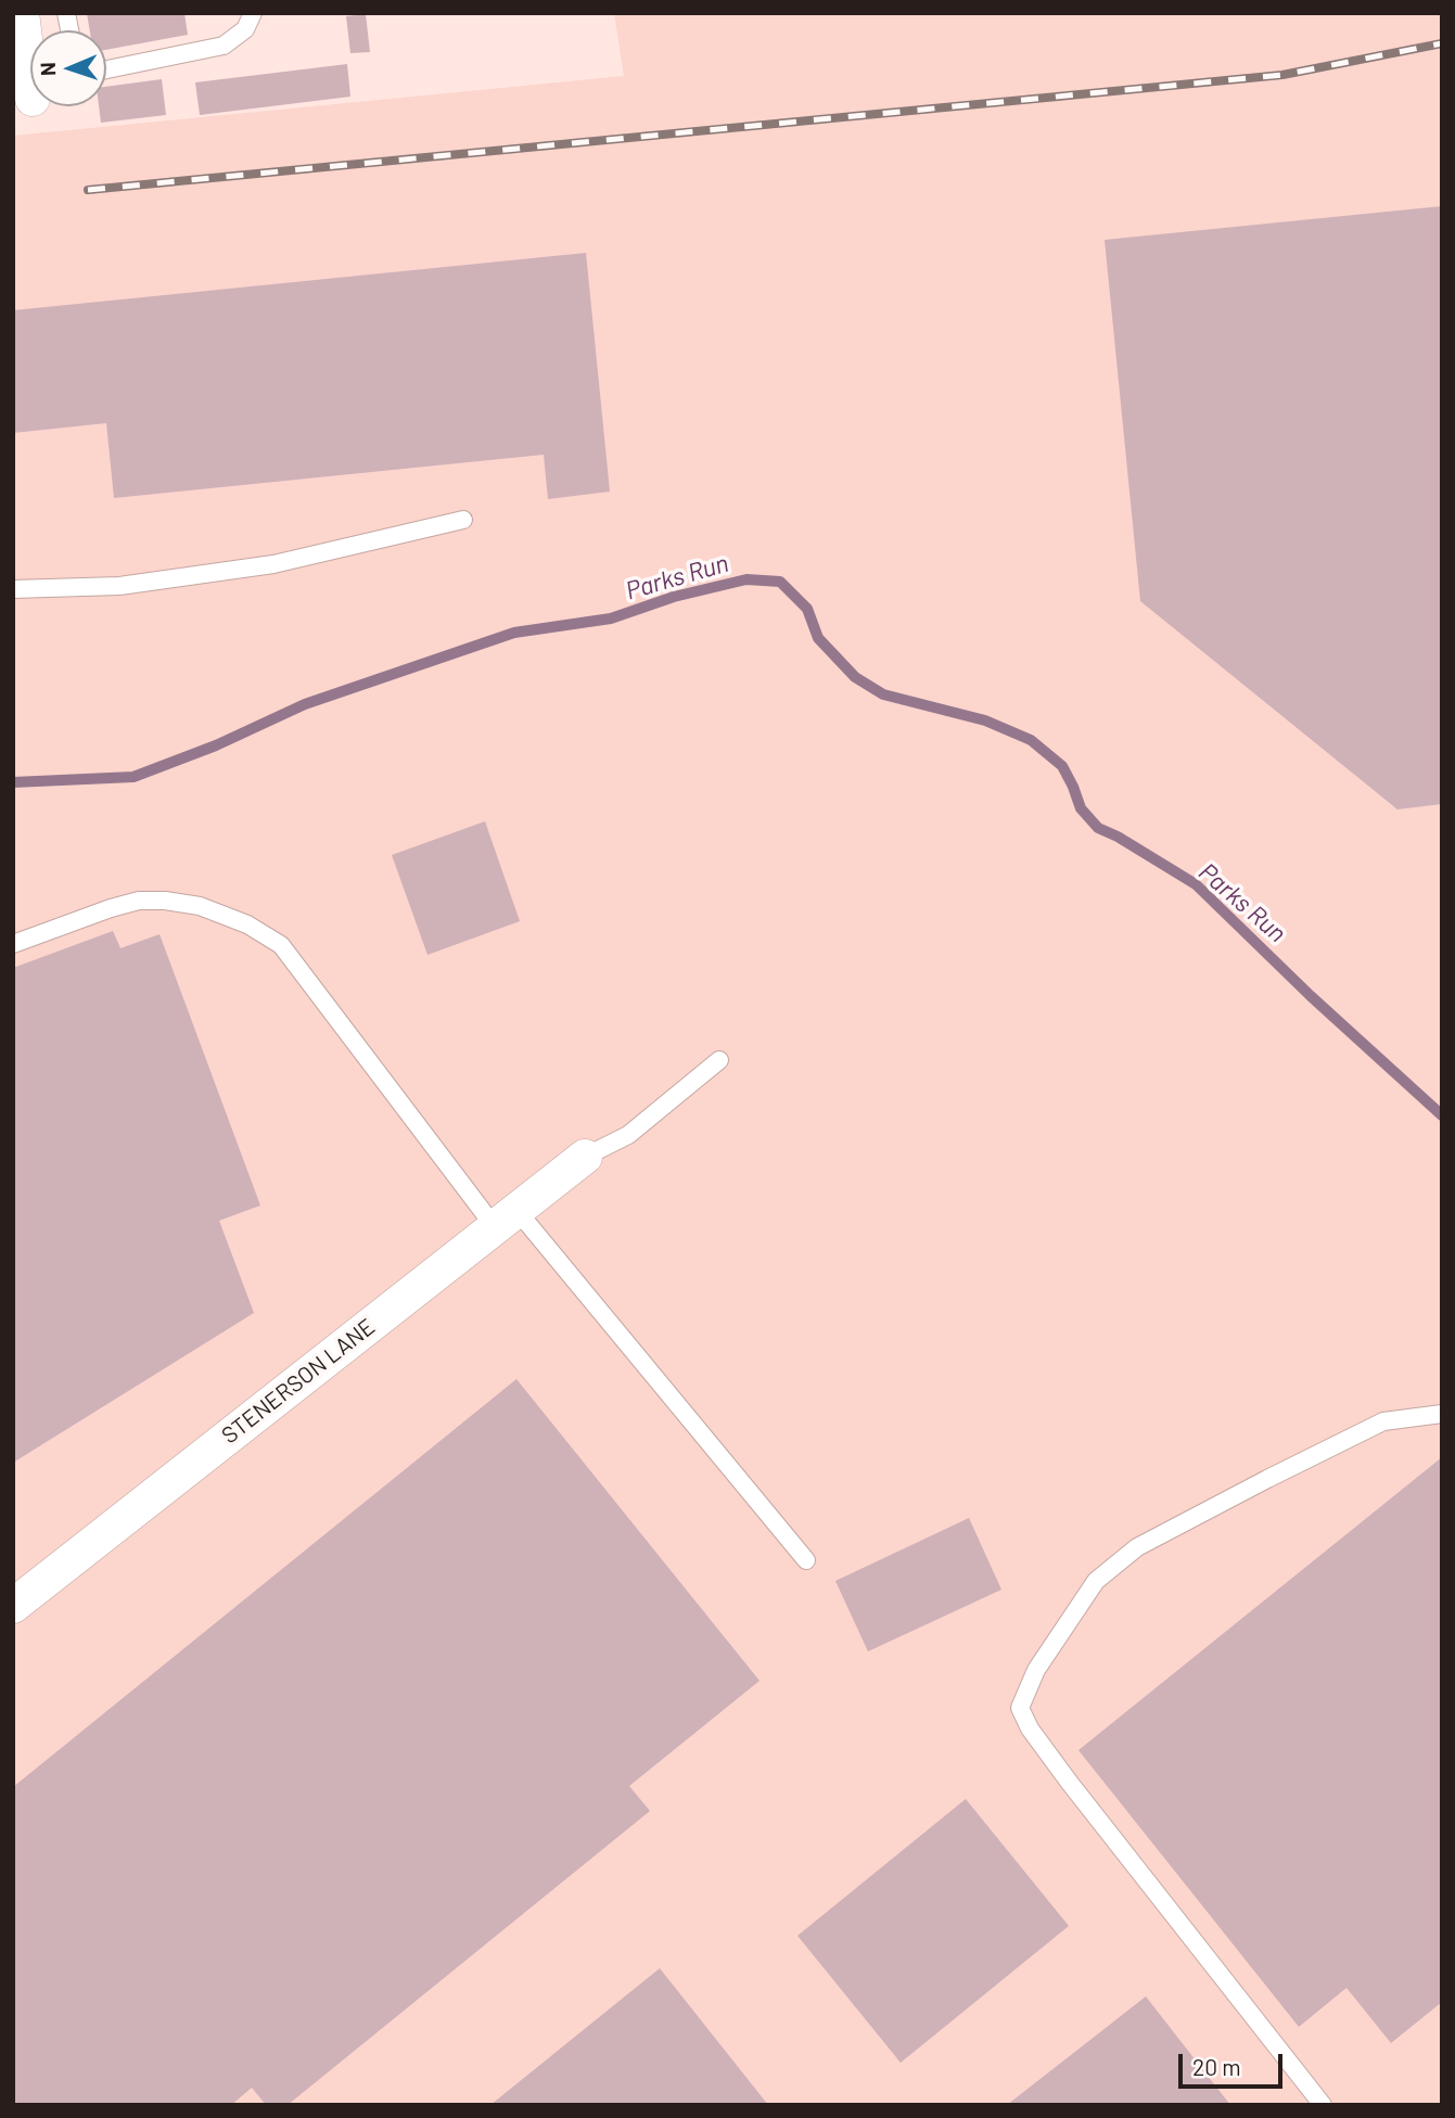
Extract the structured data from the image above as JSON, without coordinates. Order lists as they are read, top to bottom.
{
  "streets": {
    "street": ["STENERSON LANE"]
  },
  "water": ["Parks Run"],
  "scale_bar": "20 m",
  "north": "left"
}
